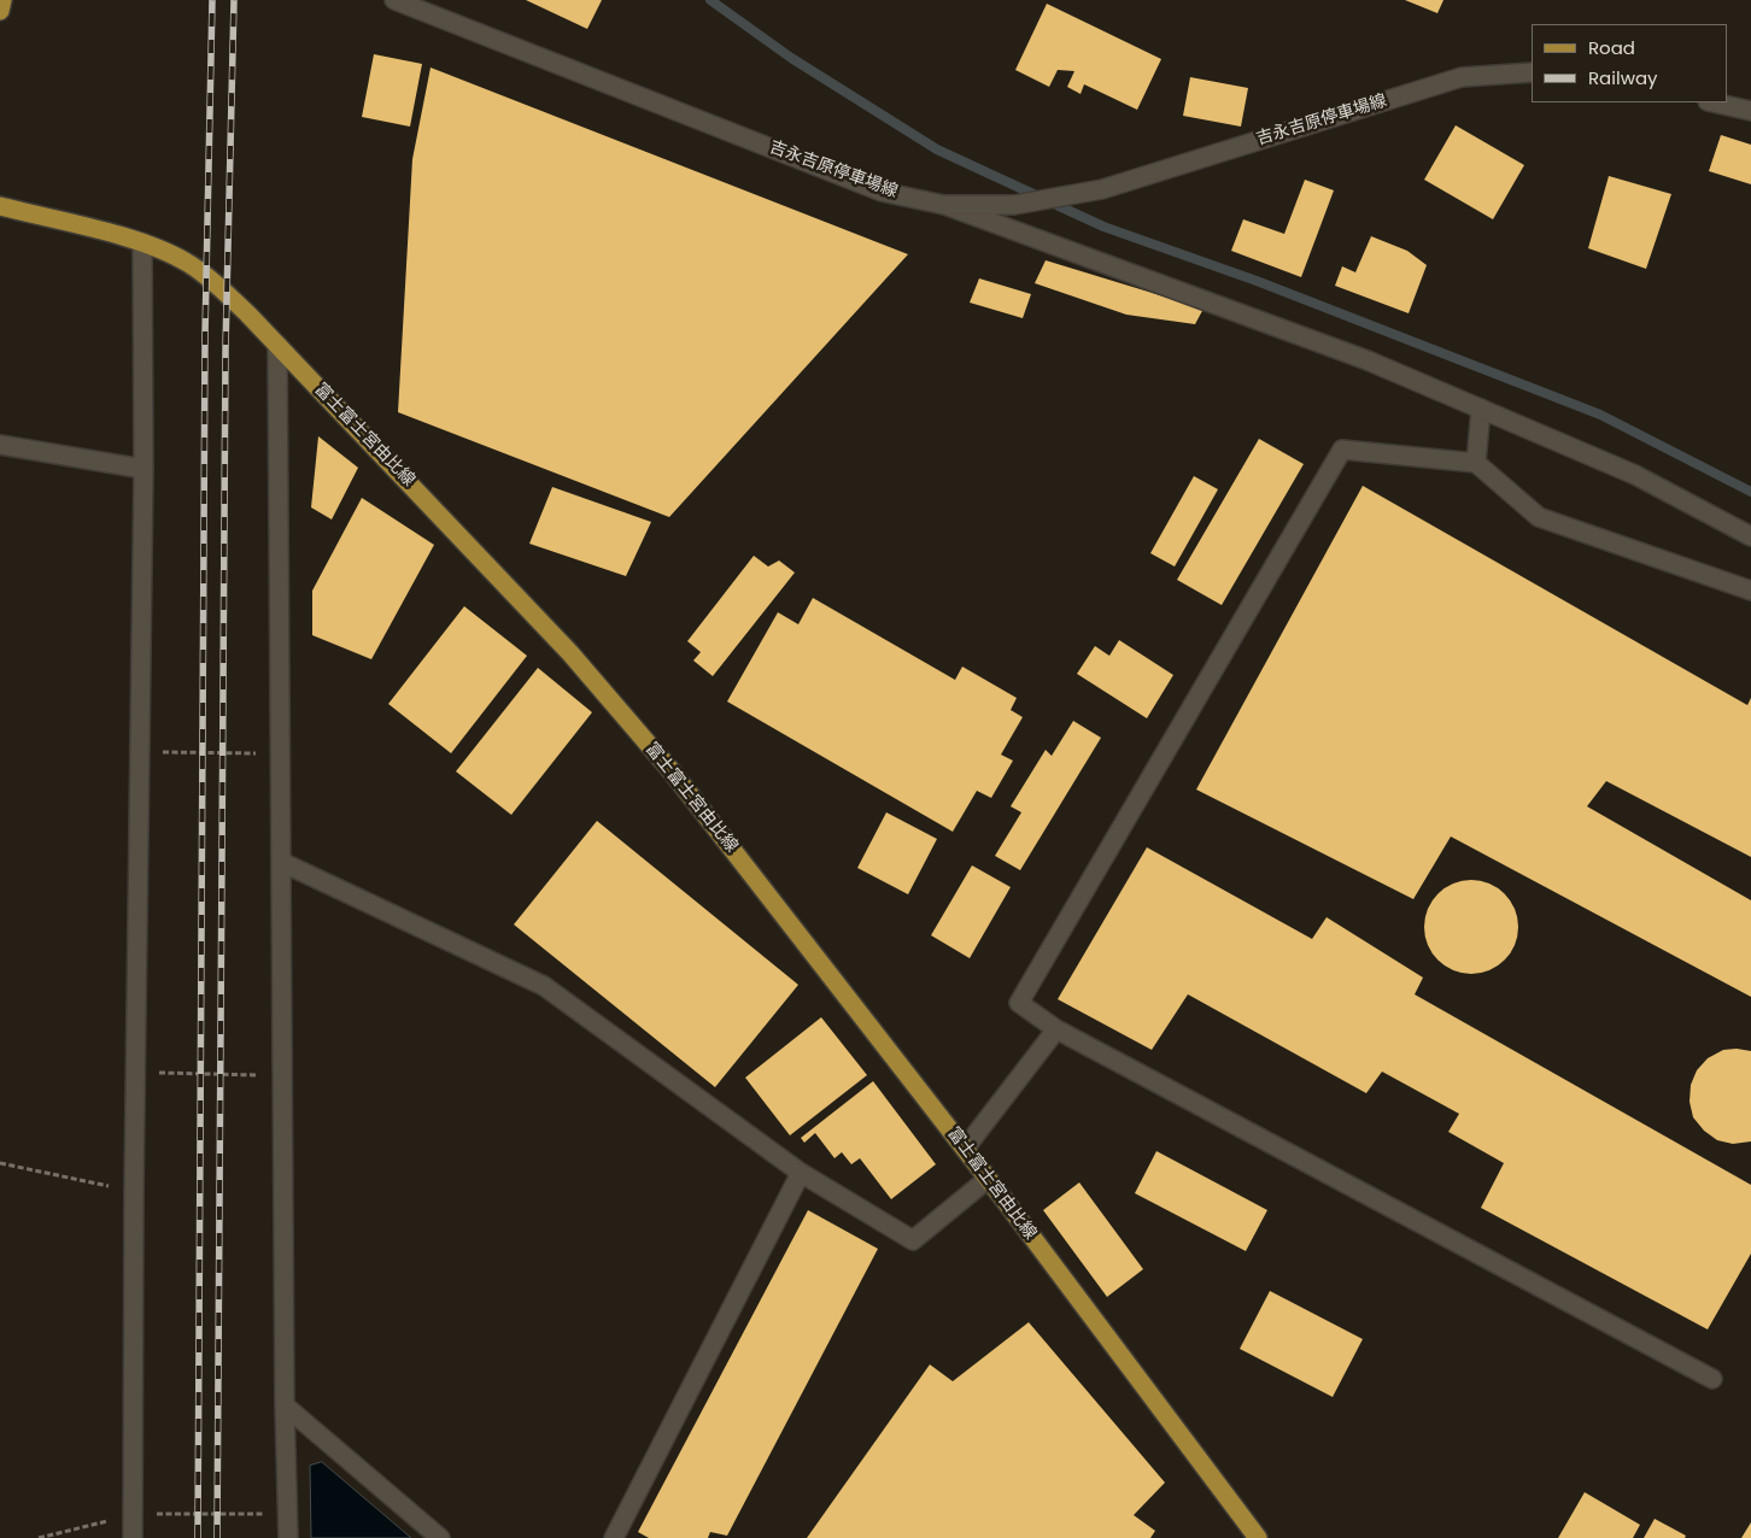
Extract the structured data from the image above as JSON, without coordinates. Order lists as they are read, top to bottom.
{
  "streets": {
    "main road": ["富士富士宮由比線"],
    "street": ["吉永吉原停車場線"]
  },
  "legend": ["Road", "Railway"]
}
